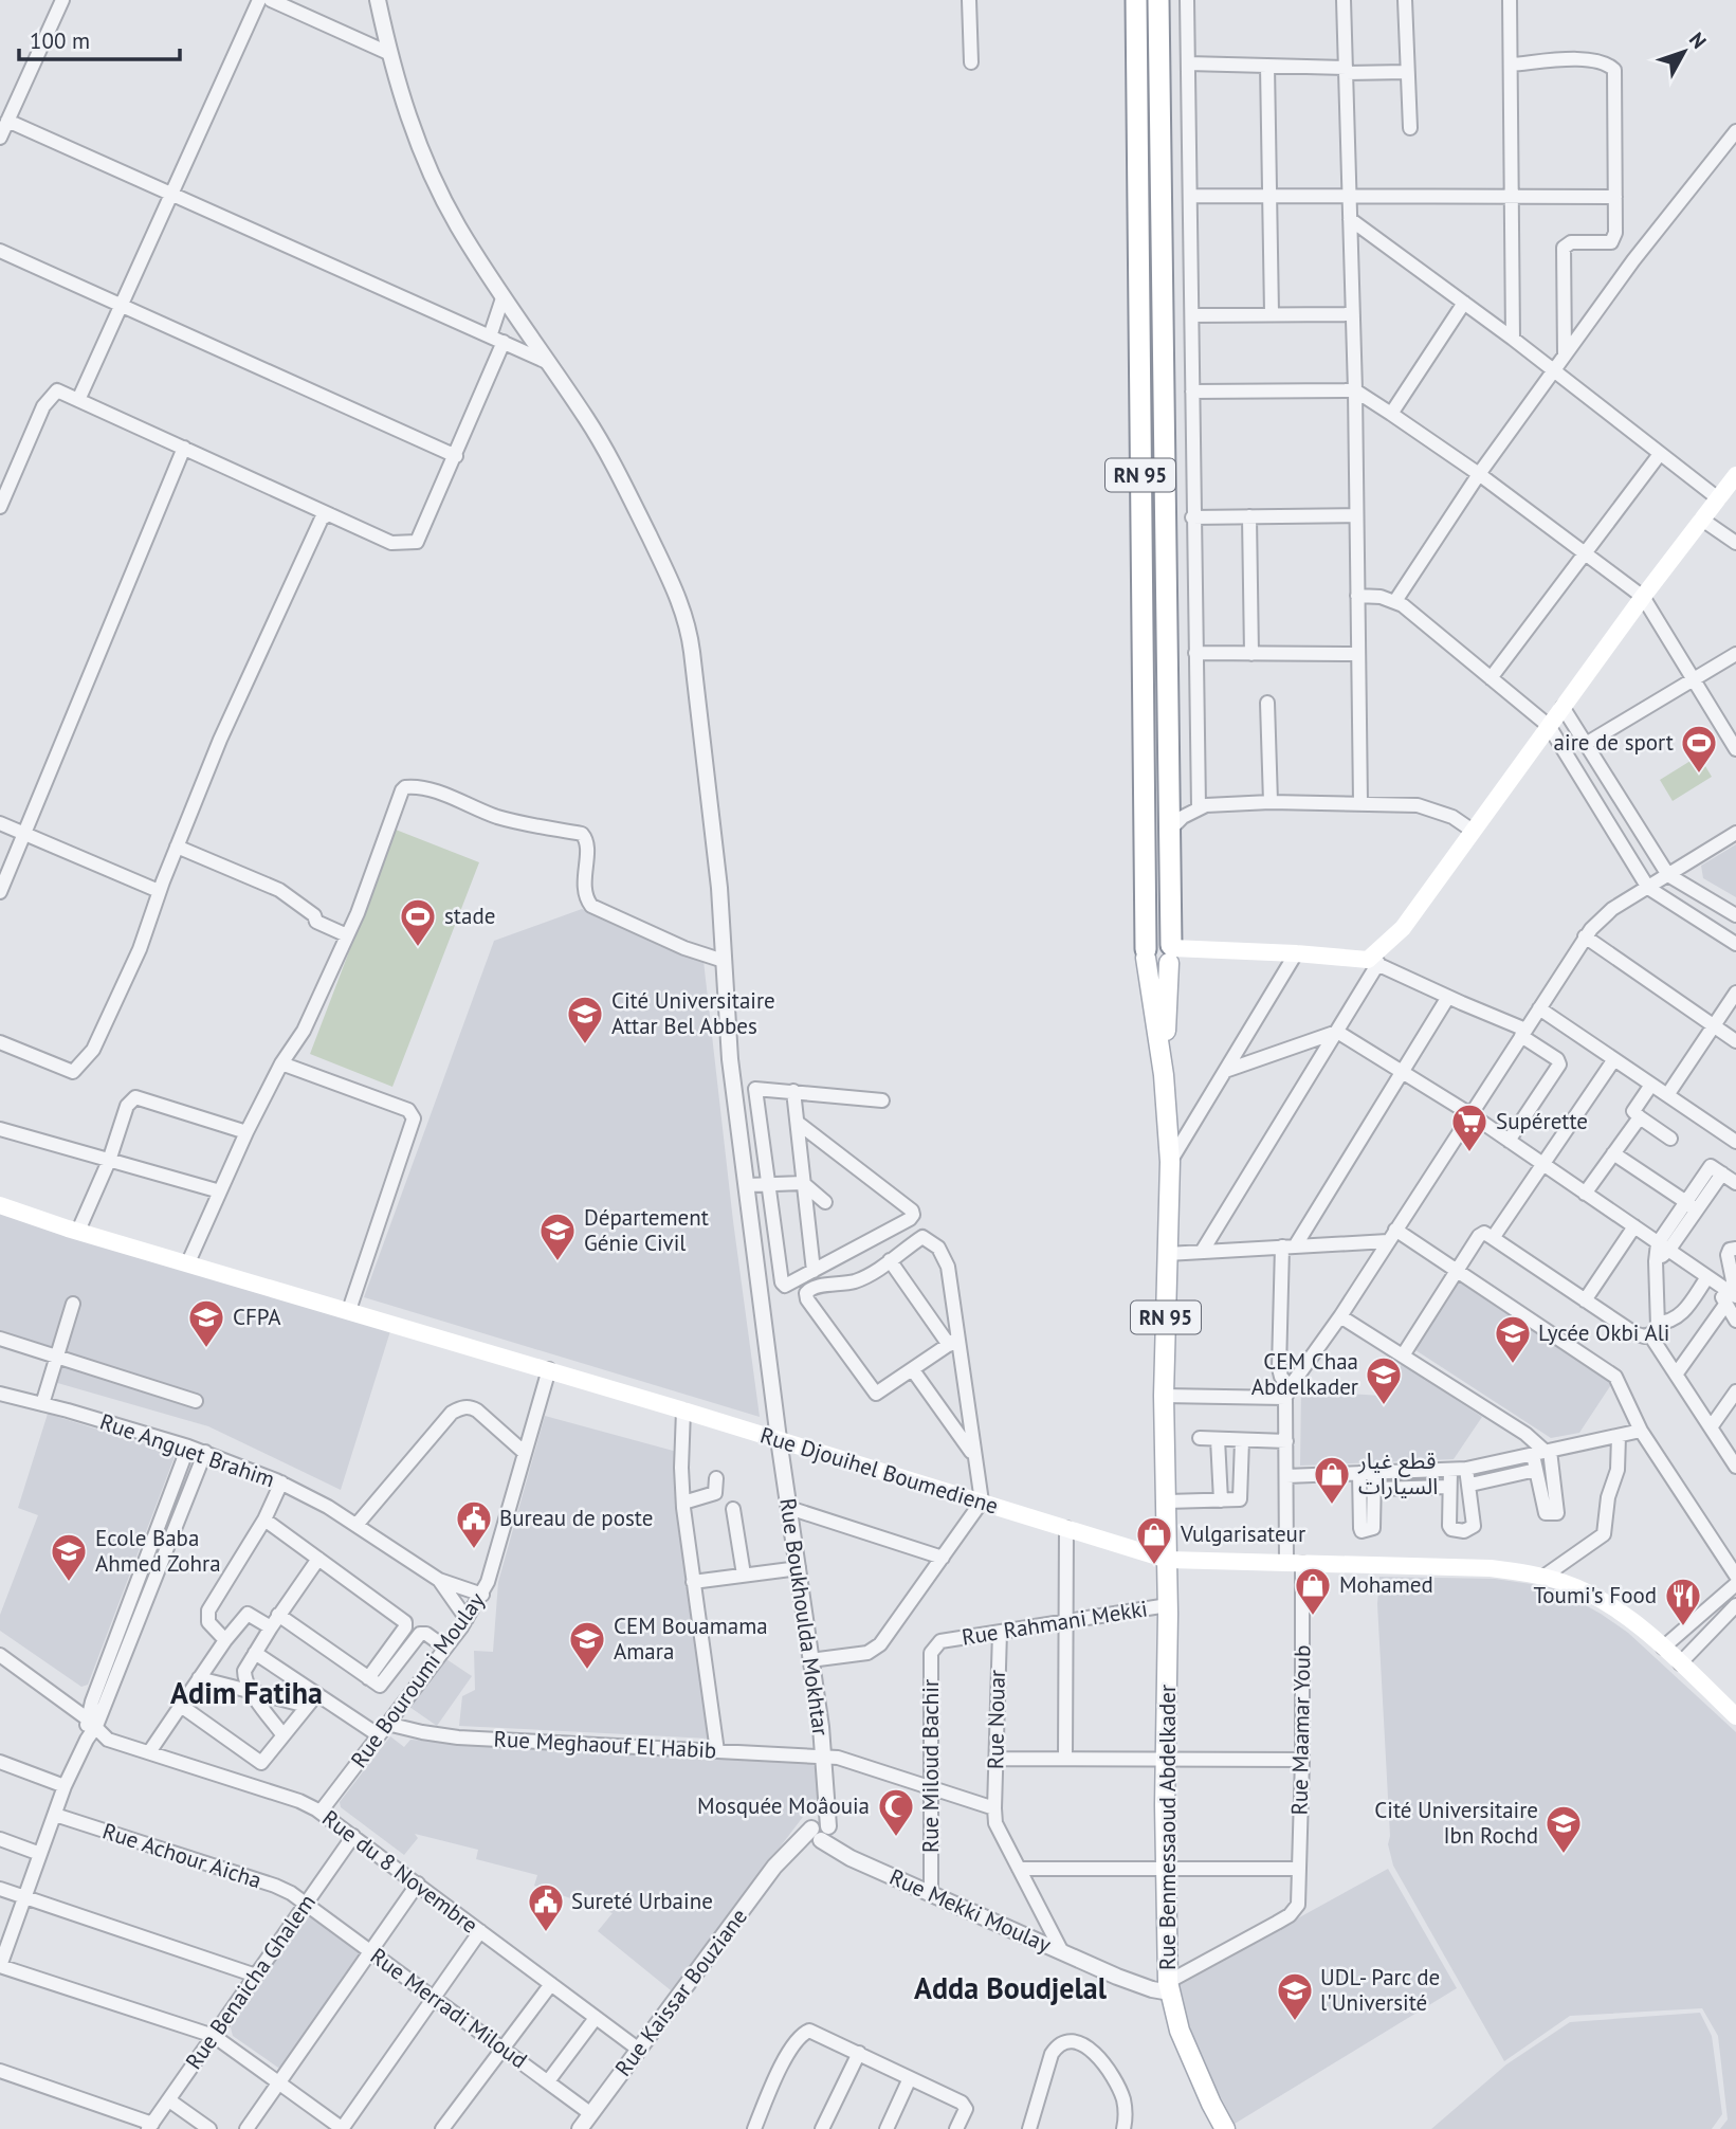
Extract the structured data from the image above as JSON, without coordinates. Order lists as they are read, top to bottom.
{
  "streets": {
    "highway": ["RN 95"],
    "main road": ["Rue Djouihel Boumediene", "Rue Benmessaoud Abdelkader"],
    "street": [
      "Rue Anguet Brahim",
      "Rue Boukhoulda Mokhtar",
      "Rue Rahmani Mekki",
      "Rue Bouroumi Moulay",
      "Rue Nouar",
      "Rue Maamar Youb",
      "Rue Meghaouf El Habib",
      "Rue Miloud Bachir",
      "Rue Achour Aicha",
      "Rue du 8 Novembre",
      "Rue Mekki Moulay",
      "Rue Benaicha Ghalem",
      "Rue Kaissar Bouziane",
      "Rue Merradi Miloud"
    ]
  },
  "crossings": [
    ["RN 95", "Rue Djouihel Boumediene"],
    ["RN 95", "Rue Benmessaoud Abdelkader"],
    ["Rue Djouihel Boumediene", "Rue Boukhoulda Mokhtar"],
    ["Rue Djouihel Boumediene", "Rue Bouroumi Moulay"],
    ["Rue Djouihel Boumediene", "Rue Maamar Youb"],
    ["Rue Djouihel Boumediene", "Rue Benmessaoud Abdelkader"],
    ["Rue Boukhoulda Mokhtar", "Rue Meghaouf El Habib"],
    ["Rue Boukhoulda Mokhtar", "Rue Mekki Moulay"],
    ["Rue Boukhoulda Mokhtar", "Rue Kaissar Bouziane"],
    ["Rue Rahmani Mekki", "Rue Nouar"],
    ["Rue Rahmani Mekki", "Rue Miloud Bachir"],
    ["Rue Rahmani Mekki", "Rue Benmessaoud Abdelkader"],
    ["Rue Bouroumi Moulay", "Rue Meghaouf El Habib"],
    ["Rue Bouroumi Moulay", "Rue du 8 Novembre"],
    ["Rue Nouar", "Rue Meghaouf El Habib"],
    ["Rue Maamar Youb", "Rue Benmessaoud Abdelkader"],
    ["Rue Maamar Youb", "Rue Mekki Moulay"],
    ["Rue Meghaouf El Habib", "Rue Miloud Bachir"],
    ["Rue Miloud Bachir", "Rue Mekki Moulay"],
    ["Rue Benmessaoud Abdelkader", "Rue Mekki Moulay"],
    ["Rue Achour Aicha", "Rue Benaicha Ghalem"],
    ["Rue Achour Aicha", "Rue Merradi Miloud"],
    ["Rue du 8 Novembre", "Rue Benaicha Ghalem"],
    ["Rue du 8 Novembre", "Rue Kaissar Bouziane"],
    ["Rue Mekki Moulay", "Rue Kaissar Bouziane"],
    ["Rue Benaicha Ghalem", "Rue Merradi Miloud"],
    ["Rue Kaissar Bouziane", "Rue Merradi Miloud"]
  ],
  "districts": ["Adim Fatiha", "Adda Boudjelal"],
  "places": {
    "sports": ["aire de sport", "stade"],
    "school or university": [
      "Cité Universitaire Attar Bel Abbes",
      "Département Génie Civil",
      "CFPA",
      "Lycée Okbi Ali",
      "CEM Chaa Abdelkader",
      "Ecole Baba Ahmed Zohra",
      "CEM Bouamama Amara",
      "Cité Universitaire Ibn Rochd",
      "UDL- Parc de l'Université"
    ],
    "supermarket": ["Supérette"],
    "shop": ["قطع غيار السيارات", "Vulgarisateur", "Mohamed"],
    "public building": ["Bureau de poste", "Sureté Urbaine"],
    "restaurant": ["Toumi's Food"],
    "mosque": ["Mosquée Moâouia"]
  },
  "scale_bar": "100 m",
  "north": "top right"
}
